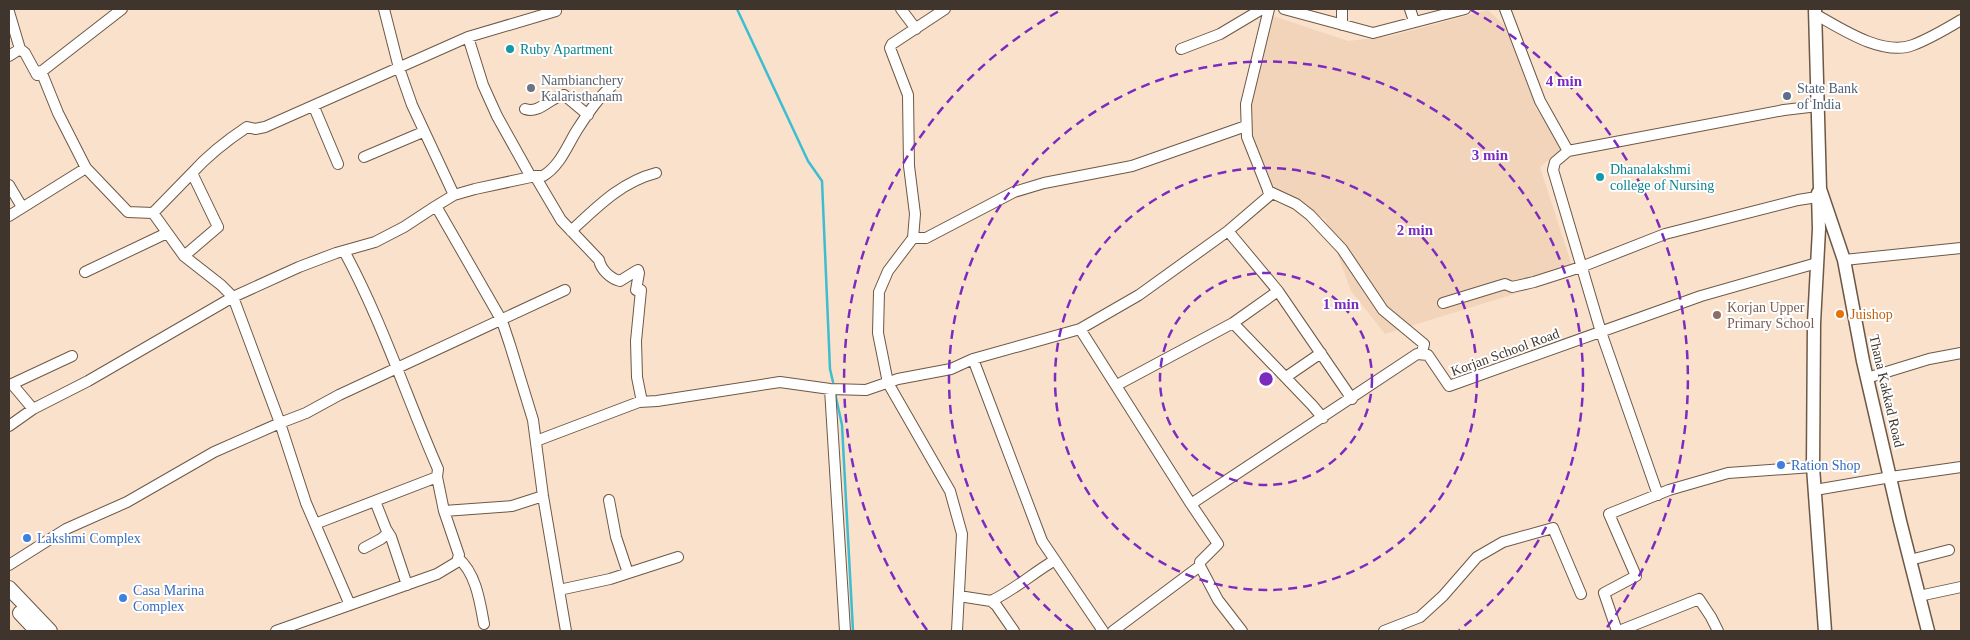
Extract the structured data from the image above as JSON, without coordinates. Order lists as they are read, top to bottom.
{
  "streets": {
    "main road": ["Thana Kakkad Road"],
    "street": ["Korjan School Road"]
  },
  "places": [
    "Ruby Apartment",
    "Nambianchery Kalaristhanam",
    "State Bank of India",
    "Dhanalakshmi college of Nursing",
    "Juishop",
    "Korjan Upper Primary School",
    "Ration Shop",
    "Lakshmi Complex",
    "Casa Marina Complex"
  ],
  "rings": [
    "4 min",
    "3 min",
    "2 min",
    "1 min"
  ]
}
